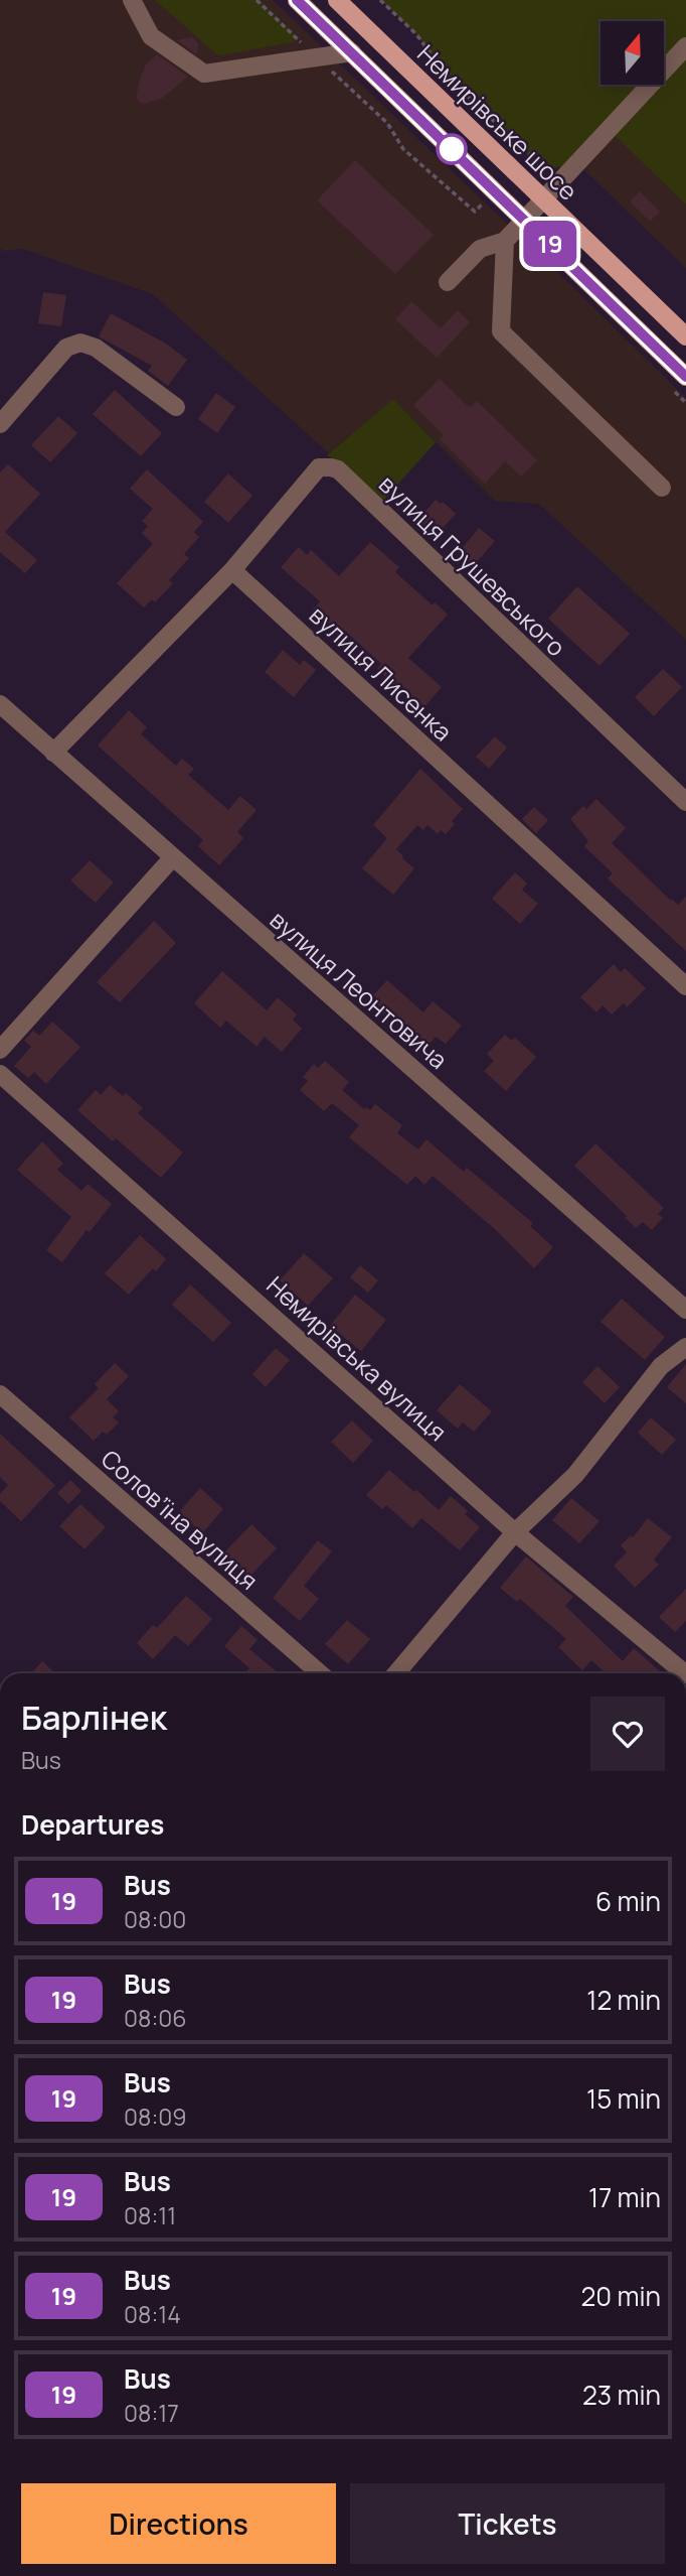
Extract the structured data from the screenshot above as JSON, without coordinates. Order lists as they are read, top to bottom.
{
  "streets": {
    "main road": ["Немирівське шосе"],
    "street": [
      "вулиця Грушевського",
      "вулиця Лисенка",
      "вулиця Леонтовича",
      "Немирівська вулиця",
      "Соловʼїна вулиця"
    ]
  },
  "crossings": [
    ["вулиця Грушевського", "вулиця Лисенка"]
  ],
  "lines": ["bus line 19"],
  "north": "top",
  "page": {
    "on_map": "19",
    "heading": [
      ["Барлінек", "Bus"],
      "Departures"
    ],
    "list": [
      {
        "mark": "19",
        "name": "Bus",
        "note": "08:00",
        "value": "6 min"
      },
      {
        "mark": "19",
        "name": "Bus",
        "note": "08:06",
        "value": "12 min"
      },
      {
        "mark": "19",
        "name": "Bus",
        "note": "08:09",
        "value": "15 min"
      },
      {
        "mark": "19",
        "name": "Bus",
        "note": "08:11",
        "value": "17 min"
      },
      {
        "mark": "19",
        "name": "Bus",
        "note": "08:14",
        "value": "20 min"
      },
      {
        "mark": "19",
        "name": "Bus",
        "note": "08:17",
        "value": "23 min"
      }
    ],
    "buttons": ["Directions", "Tickets"]
  }
}
